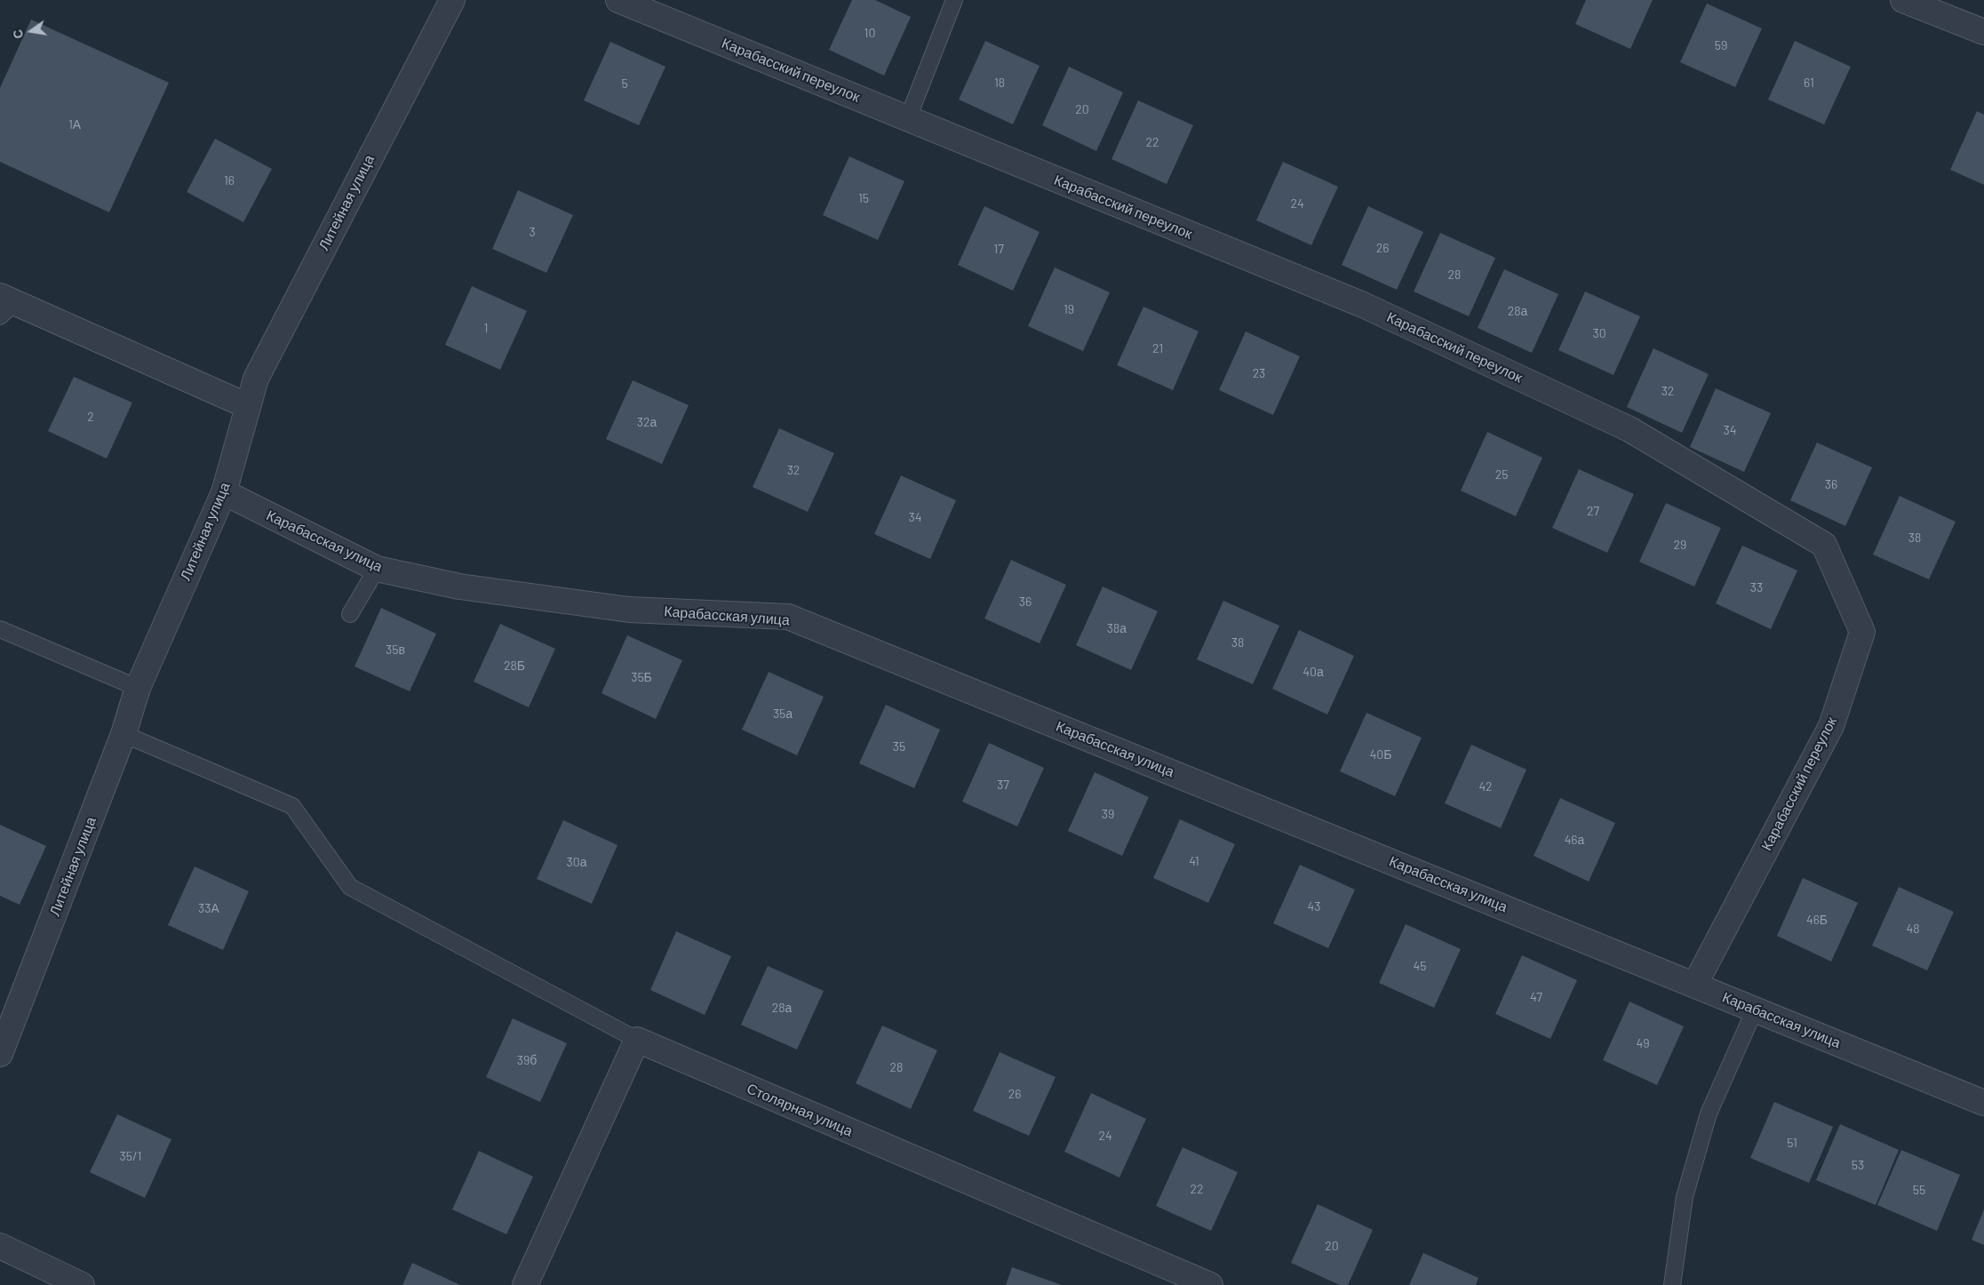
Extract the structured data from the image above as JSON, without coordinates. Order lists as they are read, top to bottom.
{
  "streets": {
    "street": [
      "Карабасский переулок",
      "Литейная улица",
      "Карабасская улица",
      "Столярная улица"
    ]
  },
  "crossings": [
    ["Карабасский переулок", "Карабасская улица"],
    ["Литейная улица", "Карабасская улица"]
  ],
  "house_numbers": [
    "10",
    "59",
    "18",
    "61",
    "5",
    "20",
    "1А",
    "22",
    "16",
    "15",
    "24",
    "3",
    "26",
    "17",
    "28",
    "19",
    "28а",
    "1",
    "30",
    "21",
    "23",
    "32",
    "2",
    "32а",
    "34",
    "32",
    "25",
    "36",
    "27",
    "34",
    "38",
    "29",
    "33",
    "36",
    "38а",
    "38",
    "35в",
    "28Б",
    "40а",
    "35Б",
    "35а",
    "35",
    "40Б",
    "37",
    "42",
    "39",
    "46а",
    "41",
    "30а",
    "43",
    "33А",
    "46Б",
    "48",
    "45",
    "47",
    "28а",
    "49",
    "39б",
    "28",
    "26",
    "24",
    "51",
    "35/1",
    "53",
    "22",
    "55",
    "20"
  ],
  "north": "left"
}
